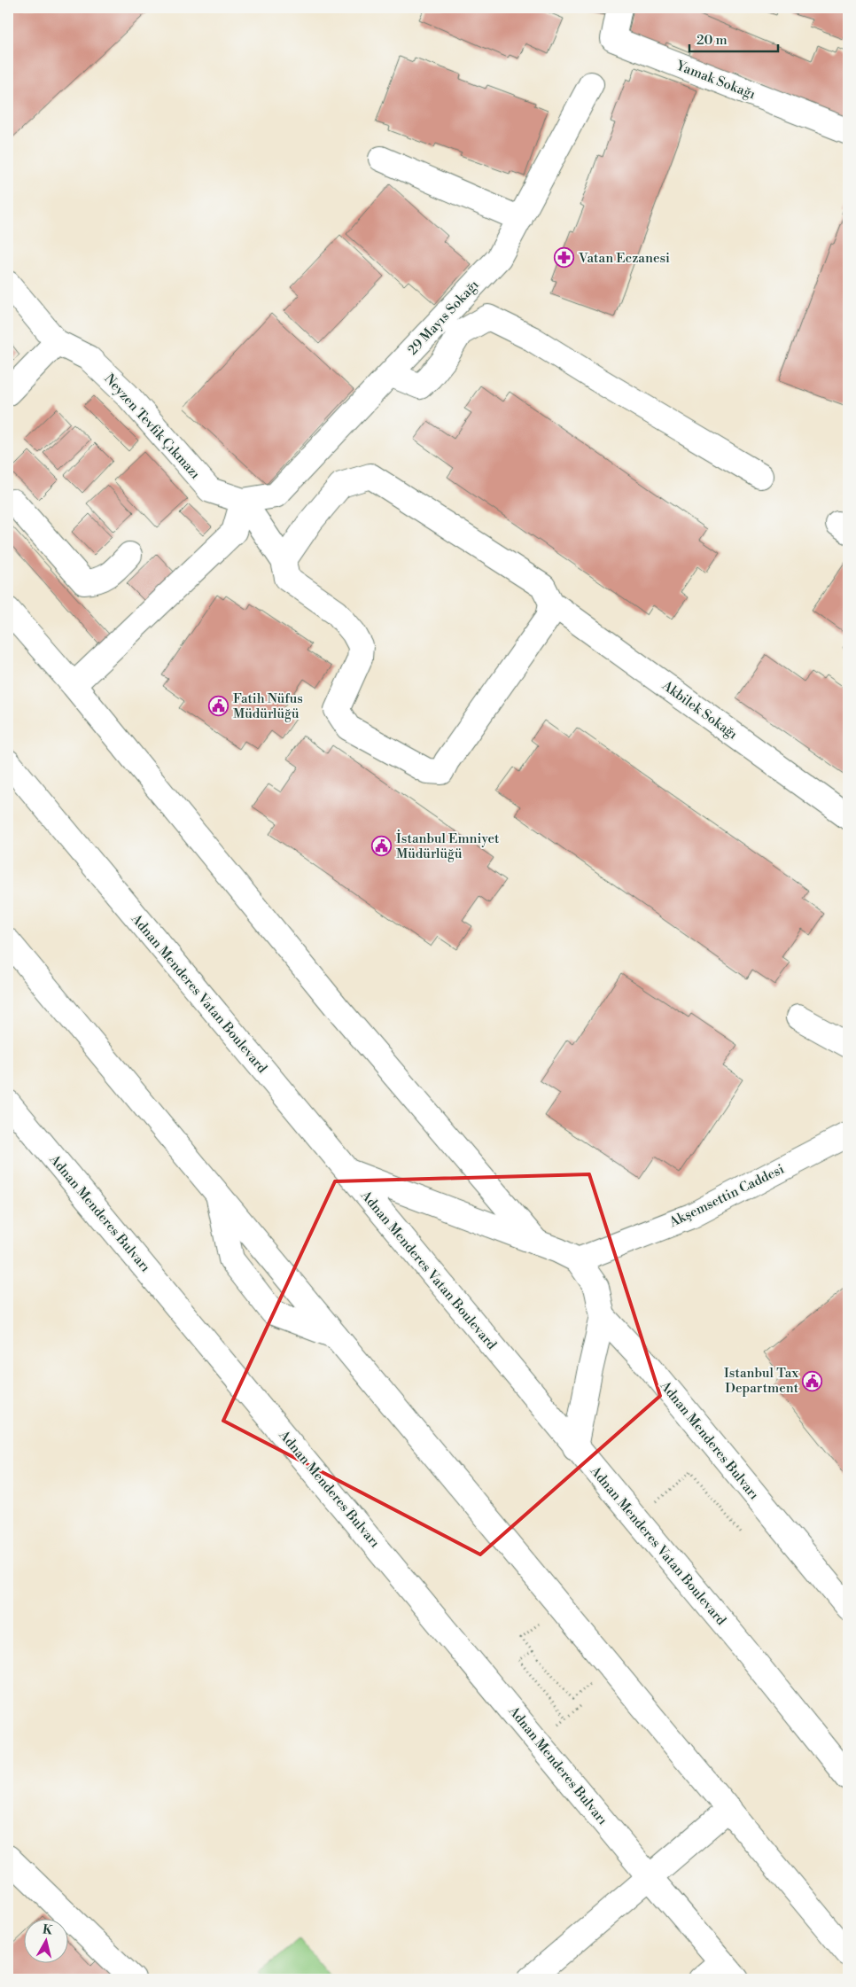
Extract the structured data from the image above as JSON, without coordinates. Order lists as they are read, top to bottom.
{
  "streets": {
    "main road": [
      "Yamak Sokağı",
      "29 Mayıs Sokağı",
      "Neyzen Tevfik Çıkmazı",
      "Akbilek Sokağı",
      "Adnan Menderes Vatan Boulevard",
      "Akşemsettin Caddesi",
      "Adnan Menderes Bulvarı"
    ]
  },
  "crossings": [
    ["29 Mayıs Sokağı", "Neyzen Tevfik Çıkmazı"]
  ],
  "places": {
    "pharmacy": ["Vatan Eczanesi"],
    "public building": ["Fatih Nüfus Müdürlüğü", "İstanbul Emniyet Müdürlüğü", "Istanbul Tax Department"]
  },
  "scale_bar": "20 m",
  "north": "top"
}
